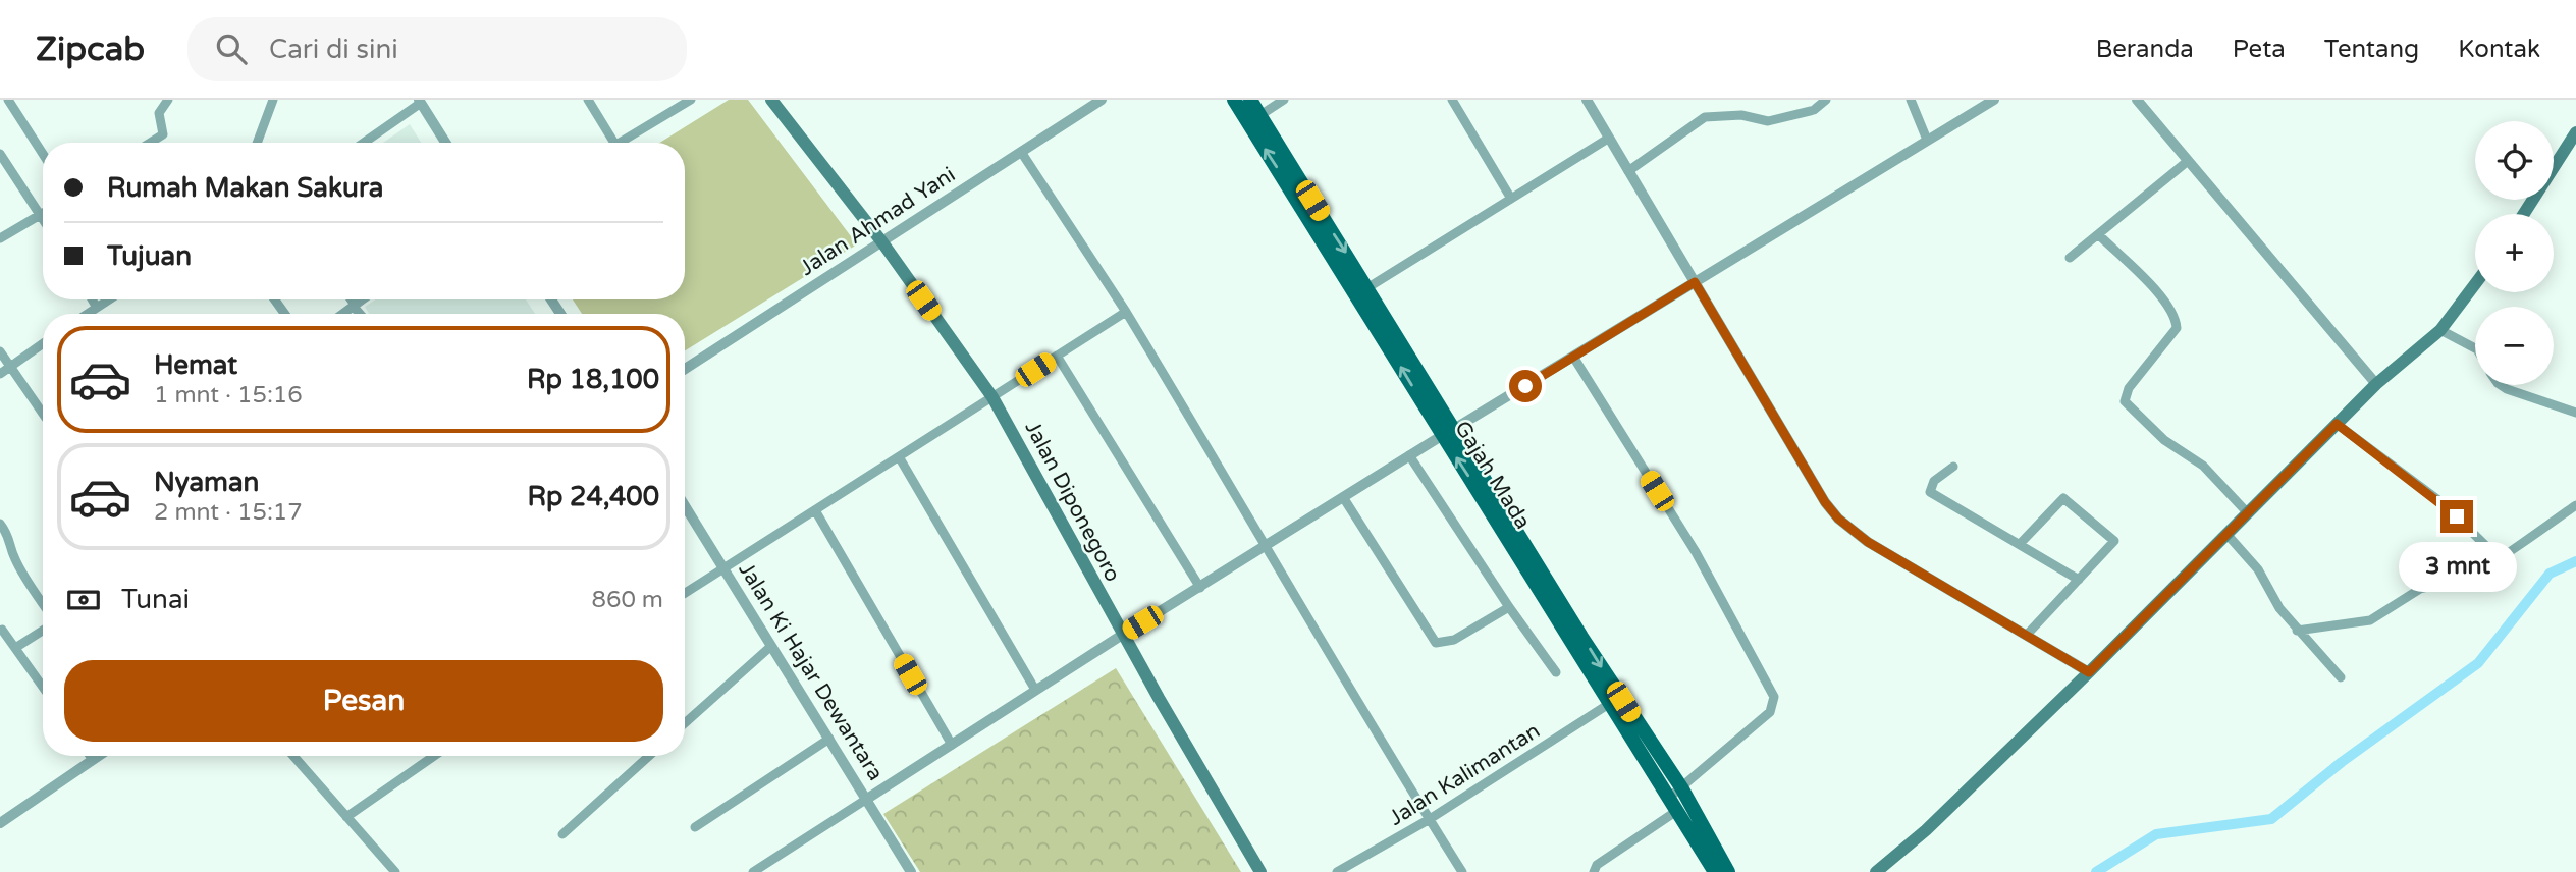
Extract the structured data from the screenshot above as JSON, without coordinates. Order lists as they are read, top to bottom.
{
  "streets": {
    "main road": ["Gajah Mada", "Jalan Diponegoro"],
    "street": ["Jalan Ahmad Yani", "Jalan Ki Hajar Dewantara", "Jalan Kalimantan"]
  },
  "crossings": [
    ["Jalan Ahmad Yani", "Jalan Diponegoro"],
    ["Gajah Mada", "Jalan Kalimantan"]
  ],
  "page": {
    "header": "Zipcab",
    "search": "Cari di sini",
    "nav": [
      "Beranda",
      "Peta",
      "Tentang",
      "Kontak"
    ],
    "map_buttons": ["+", "−"],
    "banner": ["Rumah Makan Sakura", "Tujuan"],
    "list": [
      {
        "name": "Hemat",
        "note": "1 mnt · 15:16",
        "value": "Rp 18,100"
      },
      {
        "name": "Nyaman",
        "note": "2 mnt · 15:17",
        "value": "Rp 24,400"
      }
    ],
    "bubble": "3 mnt",
    "pay": ["Tunai", "860 m"],
    "buttons": "Pesan"
  }
}
